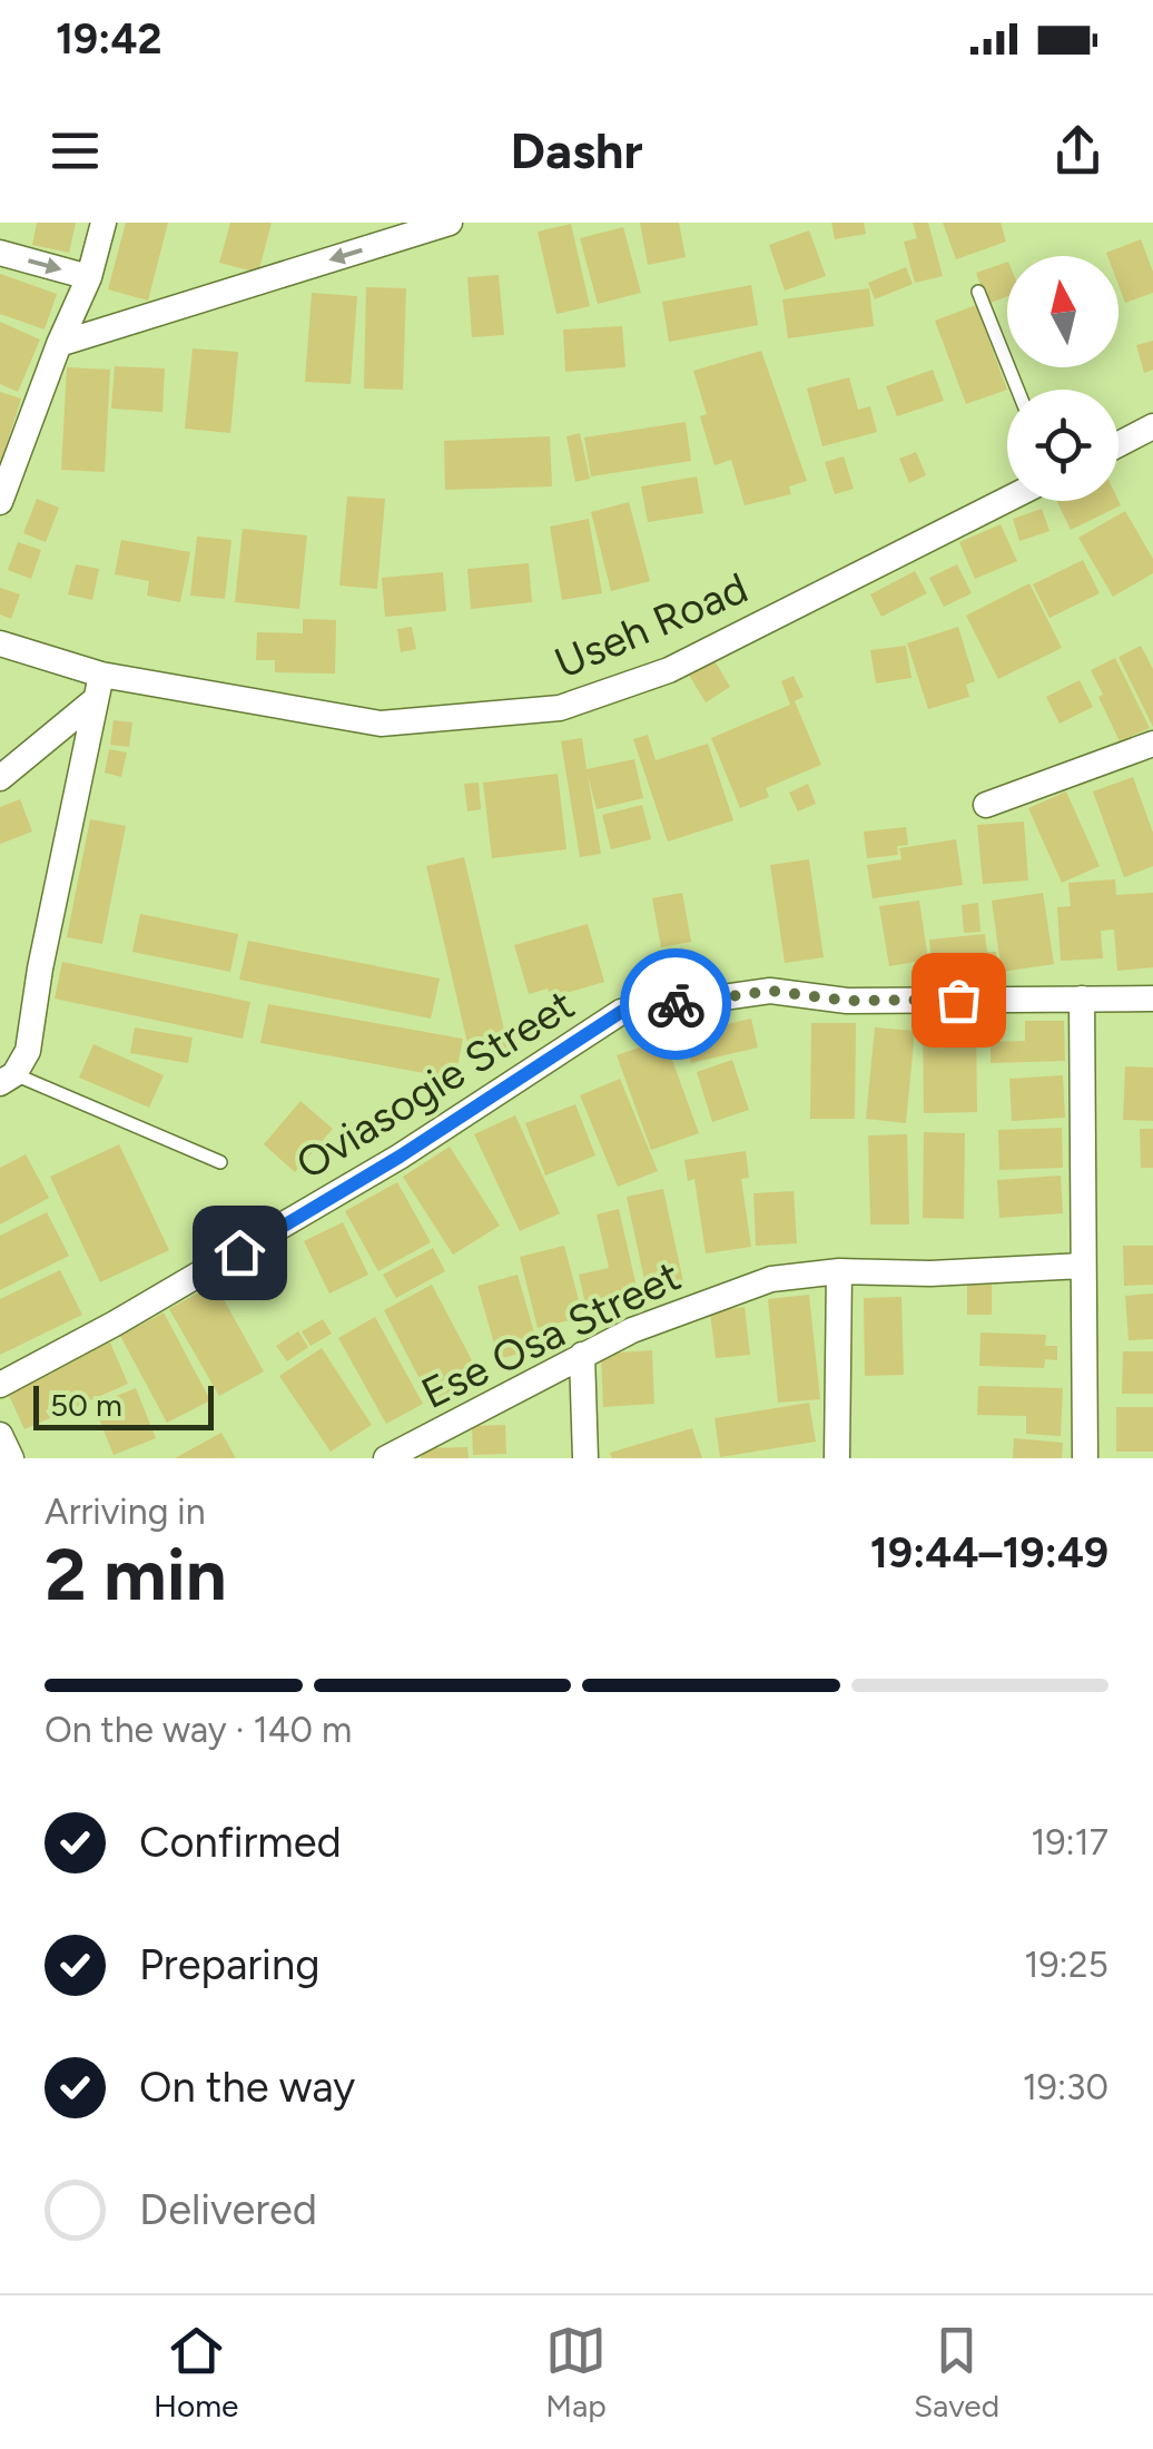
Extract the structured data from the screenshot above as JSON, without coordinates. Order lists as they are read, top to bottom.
{
  "streets": {
    "street": ["Useh Road", "Oviasogie Street", "Ese Osa Street"]
  },
  "scale_bar": "50 m",
  "north": "top",
  "page": {
    "status": "19:42",
    "header": "Dashr",
    "scale": "50 m",
    "heading": ["2 min", "Arriving in", "19:44–19:49"],
    "bar": "On the way · 140 m",
    "list": [
      ["Confirmed", "19:17"],
      ["Preparing", "19:25"],
      ["On the way", "19:30"],
      "Delivered"
    ],
    "tabs": ["Home", "Map", "Saved"]
  }
}
